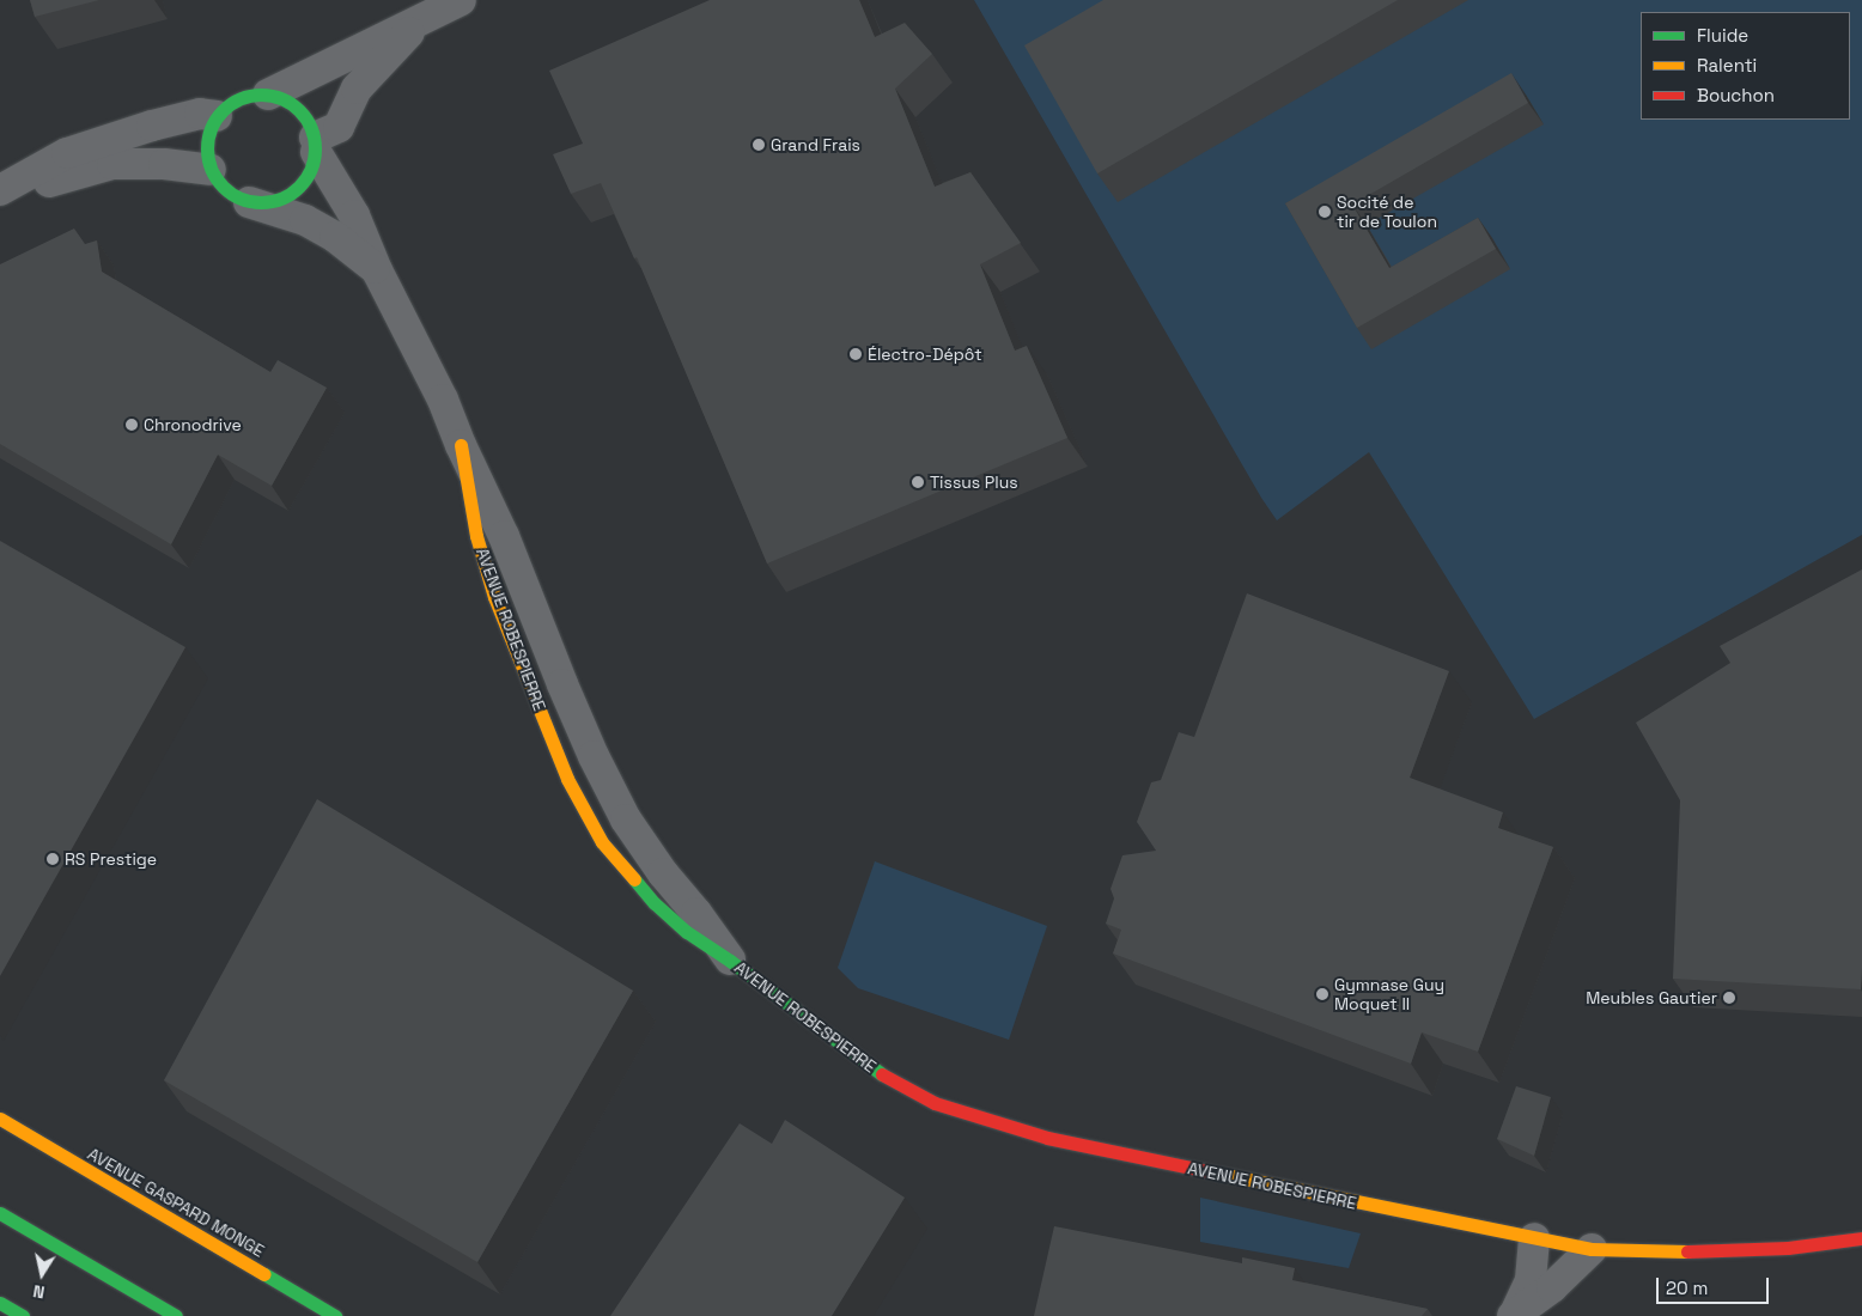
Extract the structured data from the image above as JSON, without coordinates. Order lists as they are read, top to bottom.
{
  "streets": {
    "street": ["AVENUE ROBESPIERRE", "AVENUE GASPARD MONGE"]
  },
  "places": [
    "Grand Frais",
    "Socité de tir de Toulon",
    "Électro-Dépôt",
    "Chronodrive",
    "Tissus Plus",
    "RS Prestige",
    "Gymnase Guy Moquet II",
    "Meubles Gautier"
  ],
  "legend": ["Fluide", "Ralenti", "Bouchon"],
  "scale_bar": "20 m",
  "north": "bottom"
}
